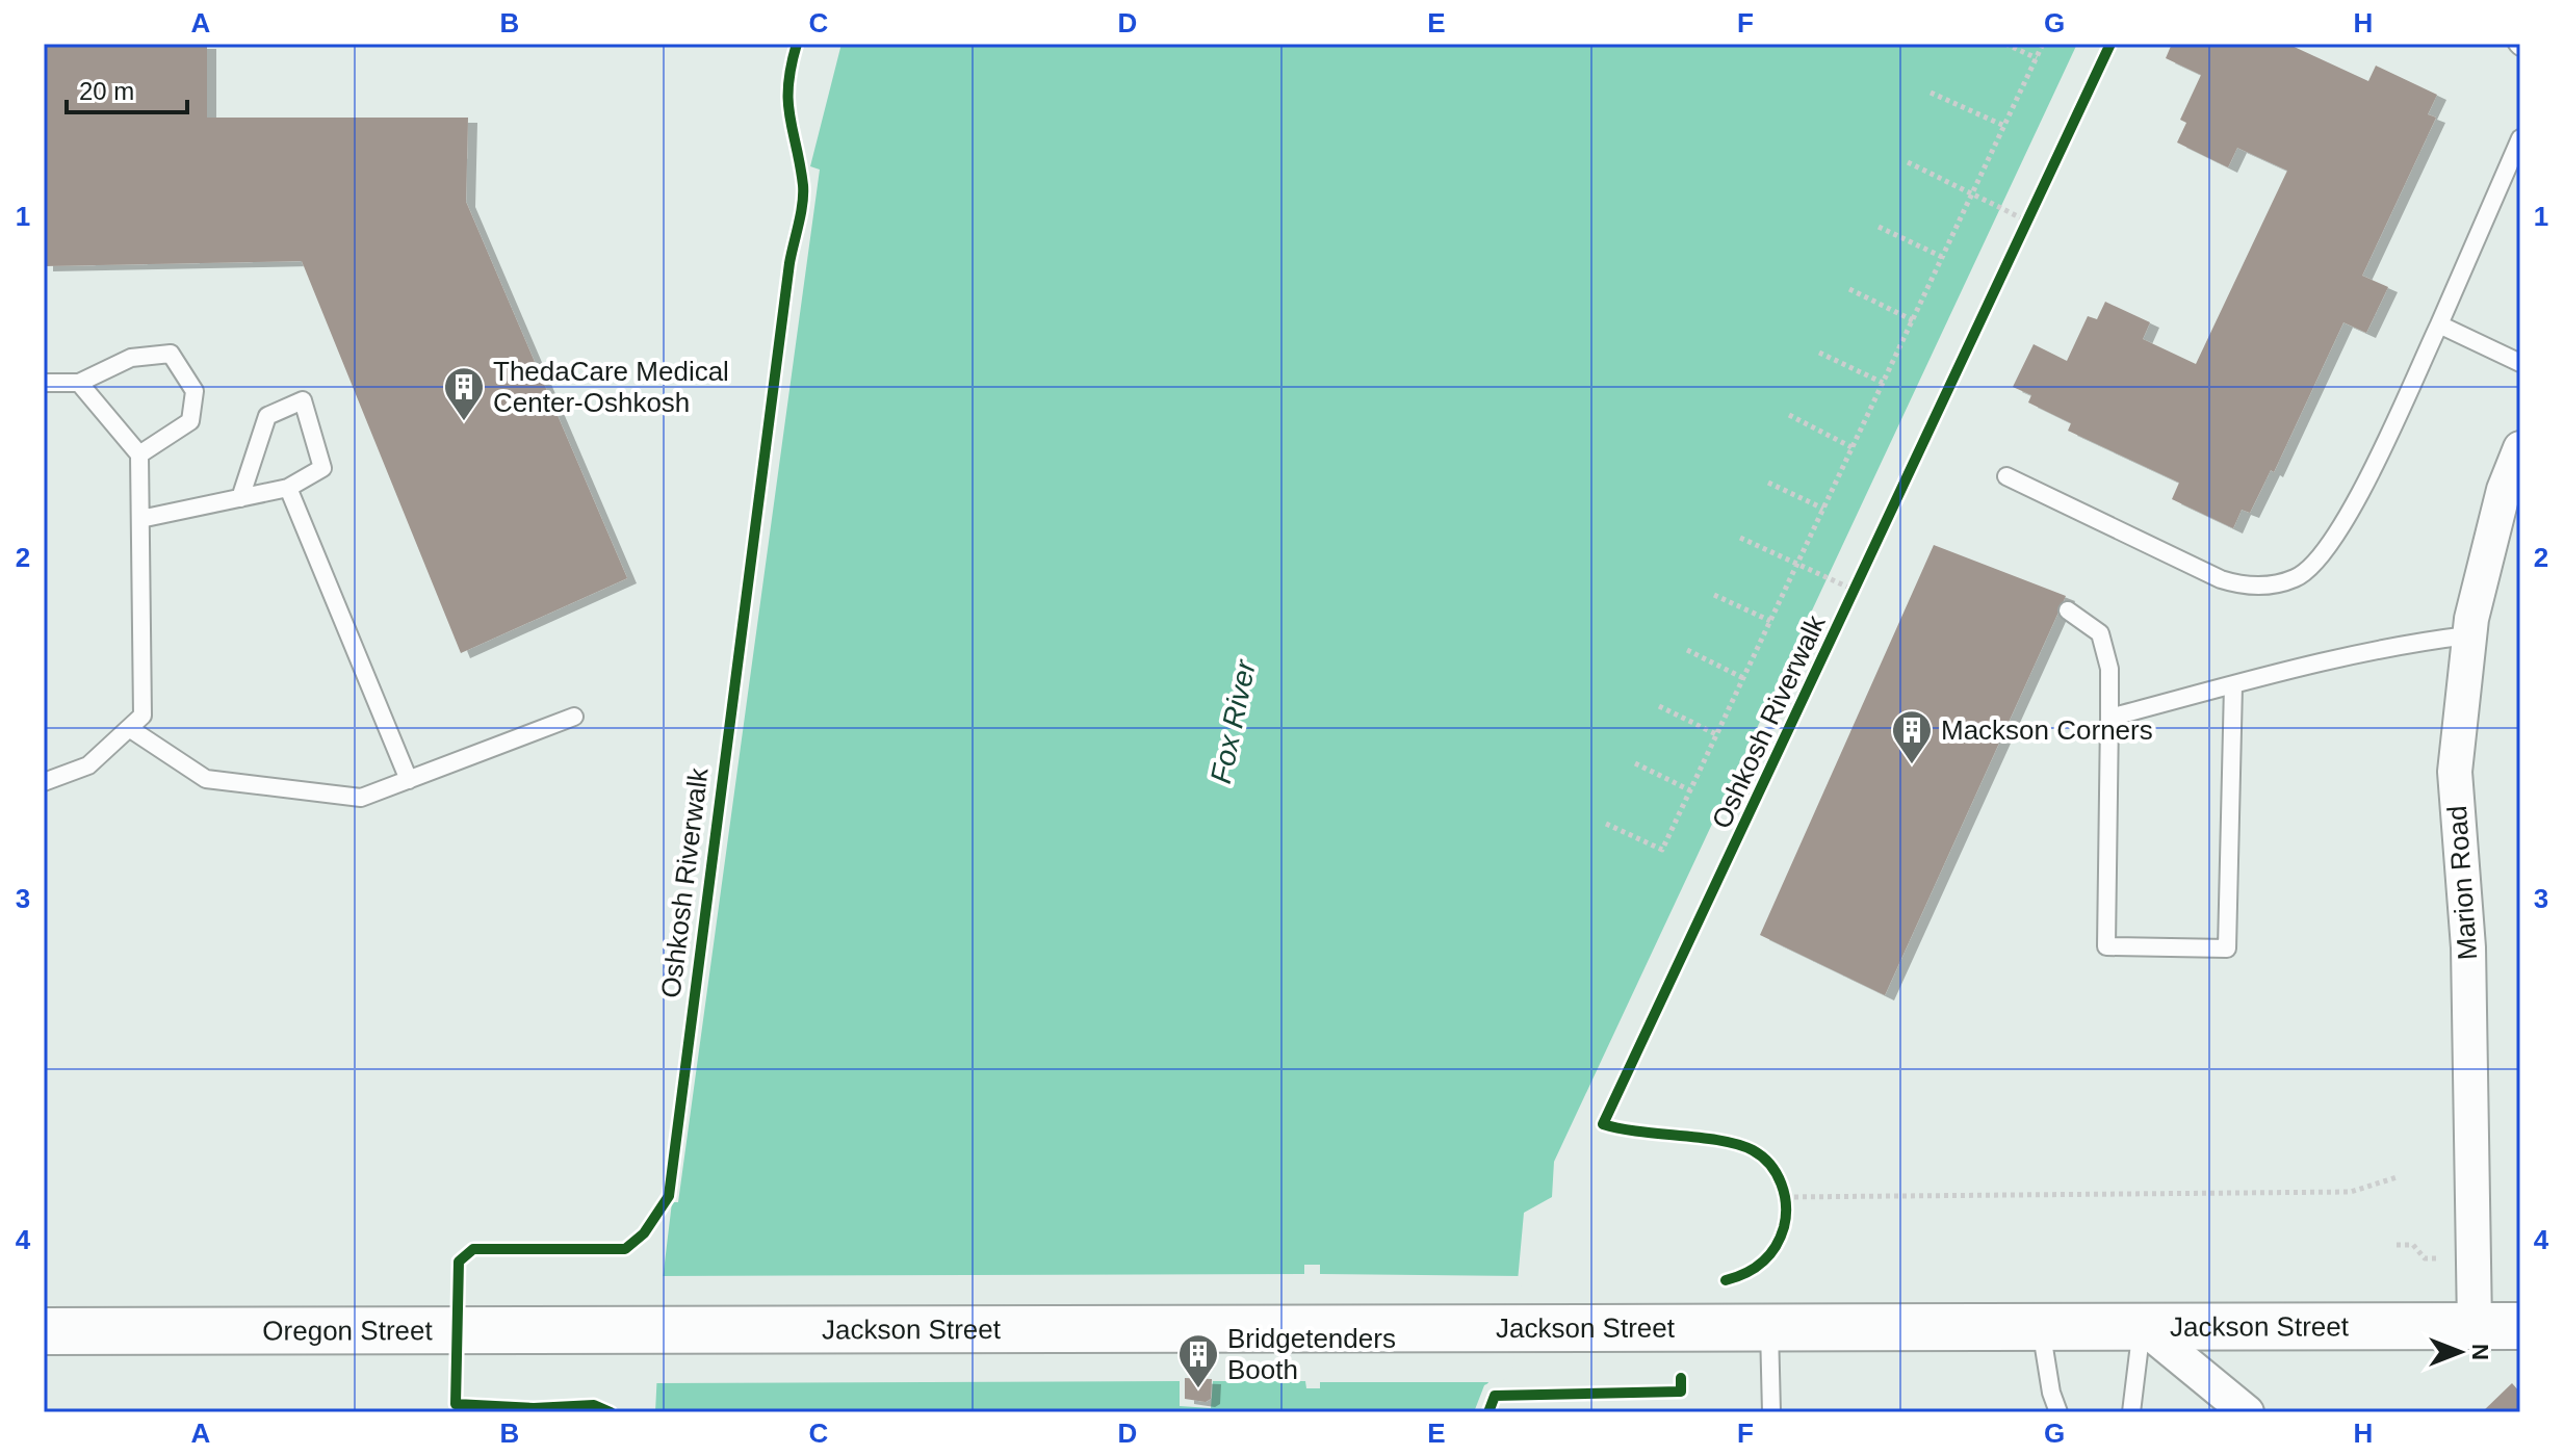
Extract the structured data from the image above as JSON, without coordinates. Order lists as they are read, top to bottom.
{
  "streets": {
    "main road": ["Jackson Street", "Oregon Street"],
    "street": ["Marion Road"],
    "cycle path": ["Oshkosh Riverwalk"]
  },
  "crossings": [
    ["Marion Road", "Jackson Street"],
    ["Jackson Street", "Oregon Street"]
  ],
  "water": ["Fox River"],
  "places": {
    "building": ["ThedaCare Medical Center-Oshkosh", "Mackson Corners", "Bridgetenders Booth"]
  },
  "scale_bar": "20 m",
  "north": "right",
  "grid": {
    "columns": [
      "A",
      "B",
      "C",
      "D",
      "E",
      "F",
      "G",
      "H"
    ],
    "rows": [
      "1",
      "2",
      "3",
      "4"
    ]
  }
}
